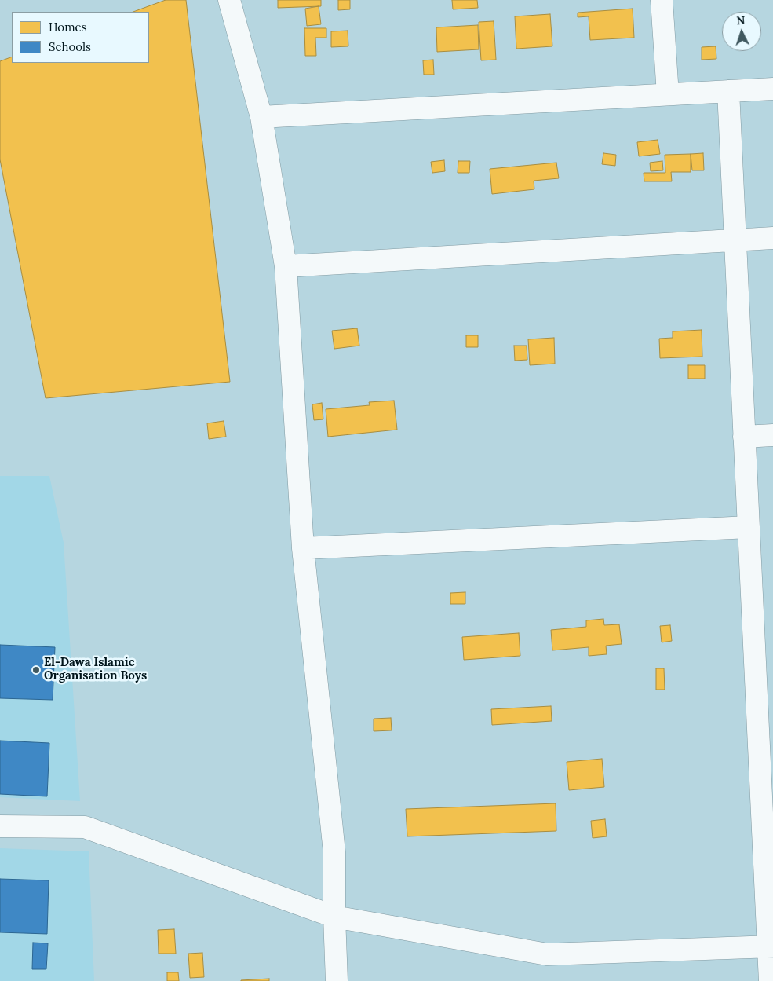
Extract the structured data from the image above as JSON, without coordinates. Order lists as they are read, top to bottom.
{
  "places": ["El-Dawa Islamic Organisation Boys"],
  "legend": ["Homes", "Schools"],
  "north": "top"
}
